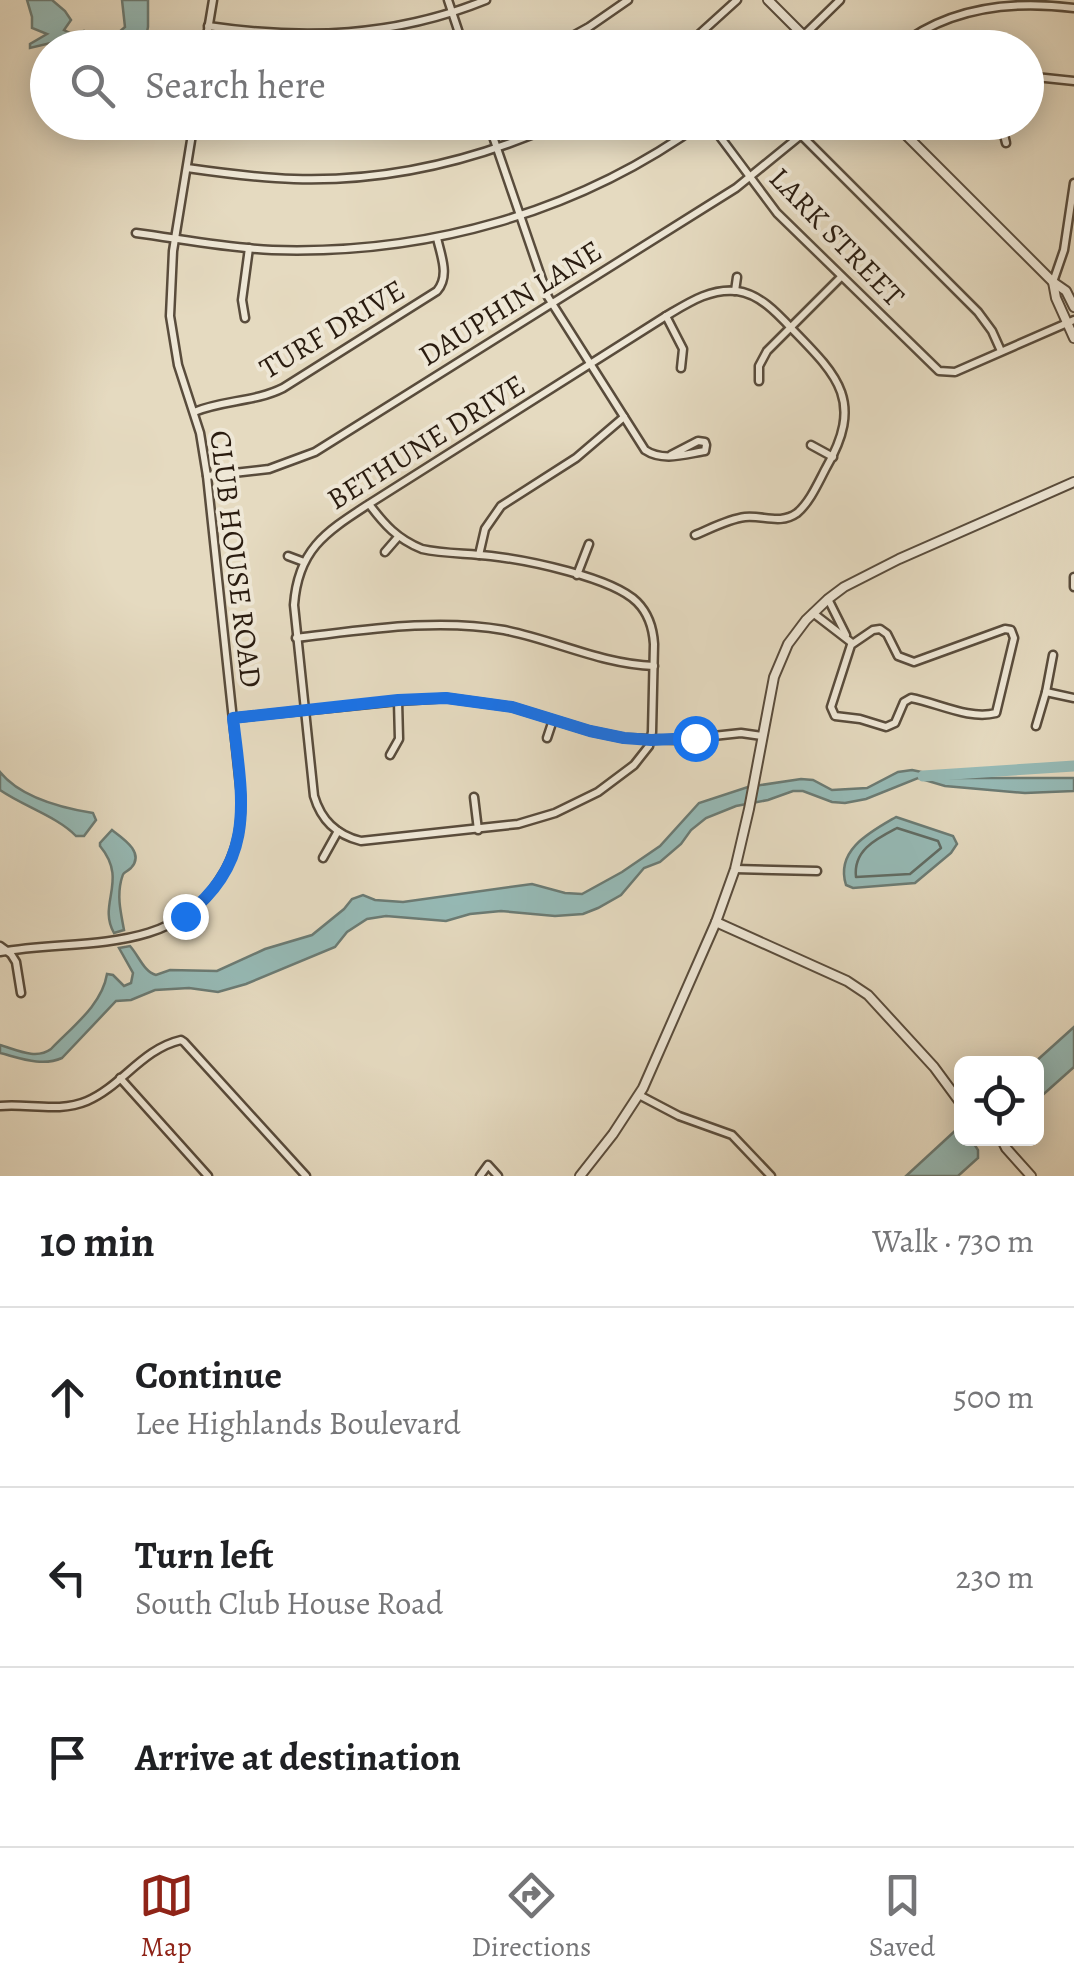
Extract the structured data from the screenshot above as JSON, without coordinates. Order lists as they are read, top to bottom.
{
  "streets": {
    "street": [
      "LARK STREET",
      "DAUPHIN LANE",
      "TURF DRIVE",
      "BETHUNE DRIVE",
      "CLUB HOUSE ROAD"
    ]
  },
  "crossings": [
    ["LARK STREET", "DAUPHIN LANE"],
    ["DAUPHIN LANE", "CLUB HOUSE ROAD"],
    ["TURF DRIVE", "CLUB HOUSE ROAD"]
  ],
  "page": {
    "search": "Search here",
    "heading": ["10 min", "Walk · 730 m"],
    "list": [
      ["Continue", "Lee Highlands Boulevard", "500 m"],
      ["Turn left", "South Club House Road", "230 m"],
      "Arrive at destination"
    ],
    "nav": ["Map", "Directions", "Saved"]
  }
}
